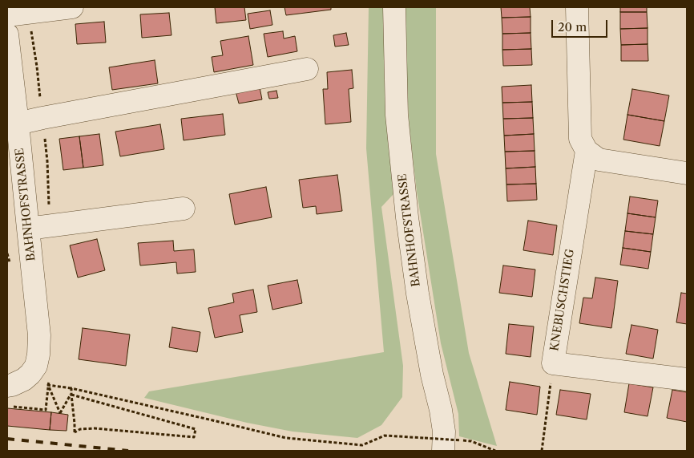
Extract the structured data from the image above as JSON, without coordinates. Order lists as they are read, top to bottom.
{
  "streets": {
    "street": ["BAHNHOFSTRASSE", "KNEBUSCHSTIEG"]
  },
  "scale_bar": "20 m"
}
